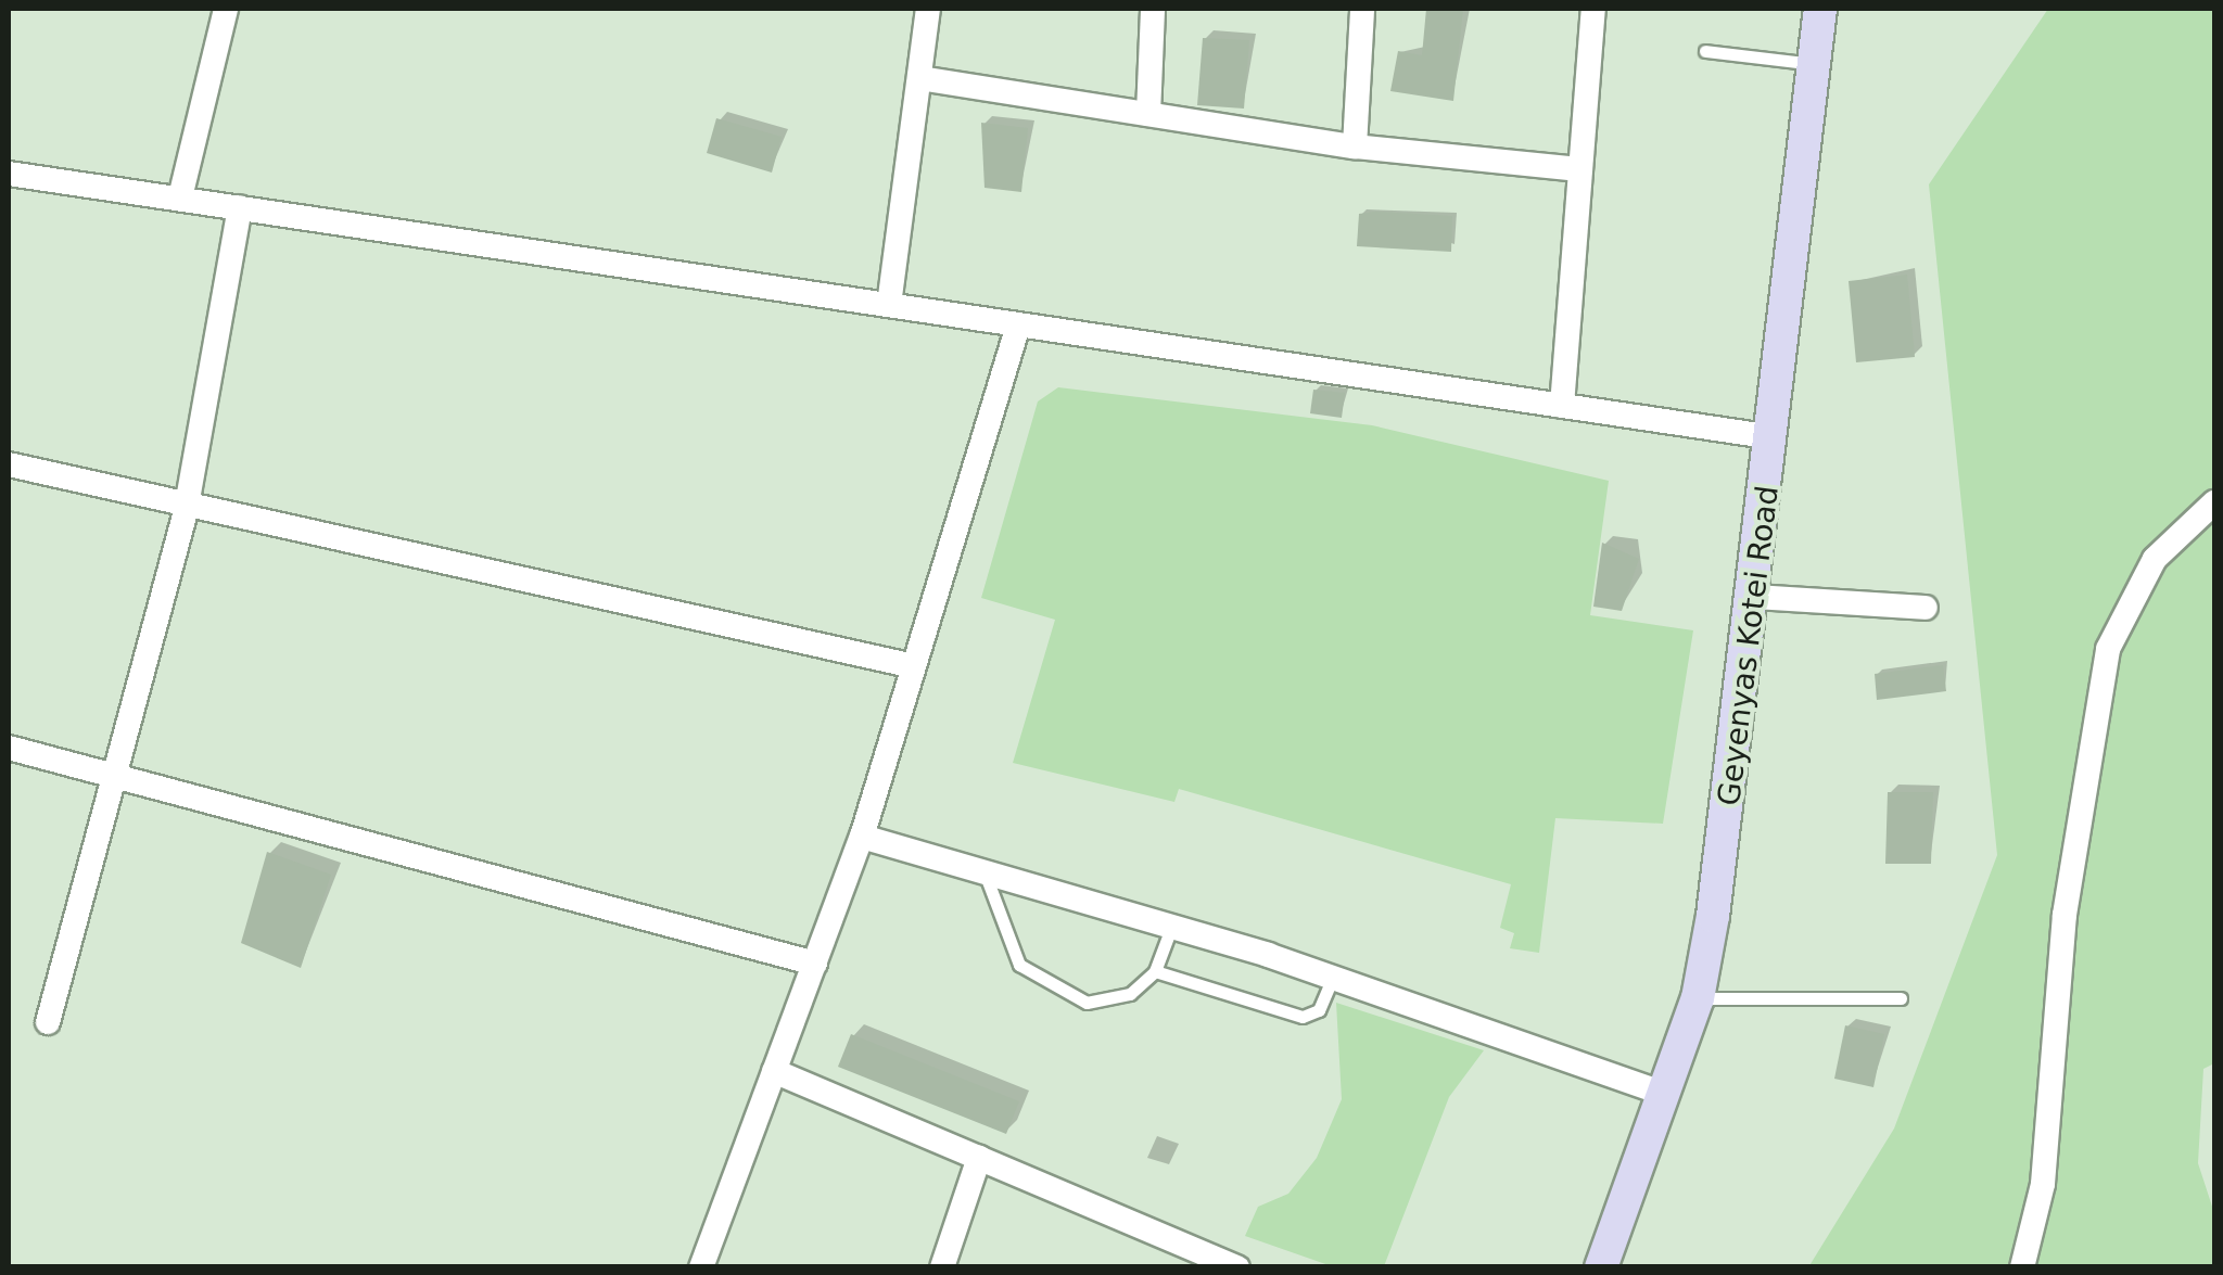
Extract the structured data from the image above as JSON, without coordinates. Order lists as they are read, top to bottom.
{
  "streets": {
    "street": ["Geyenyas Kotei Road"]
  }
}
